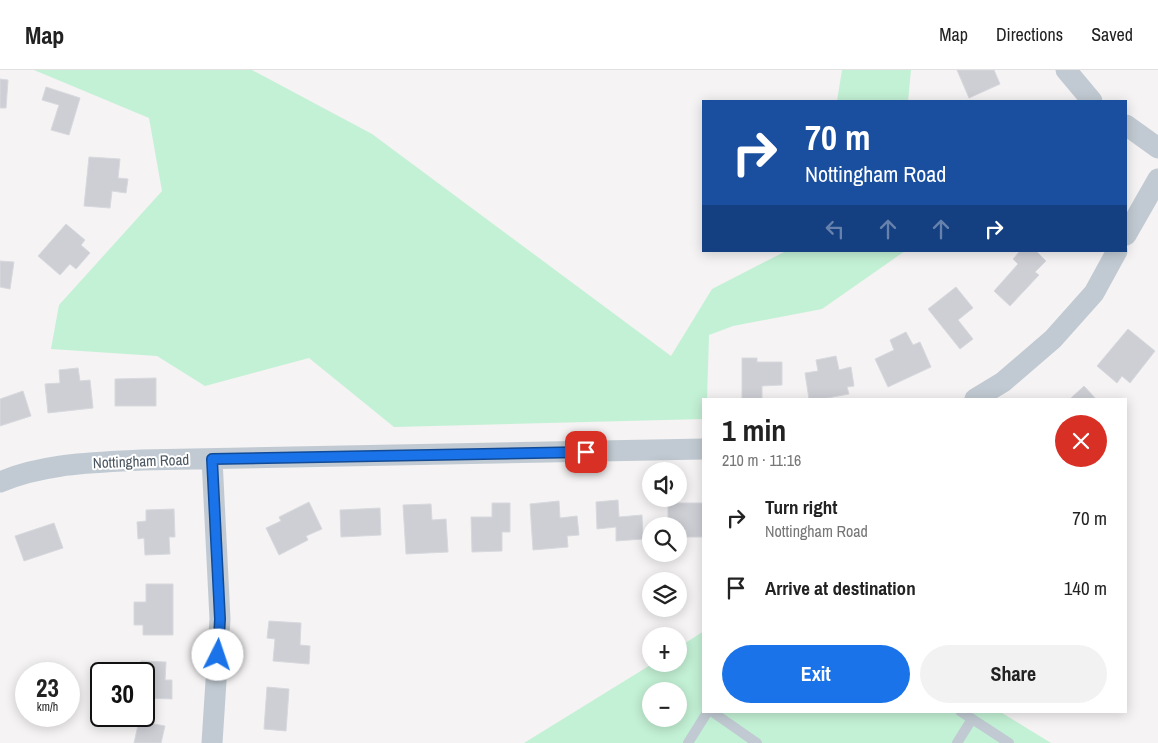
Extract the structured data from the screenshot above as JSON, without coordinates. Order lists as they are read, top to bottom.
{
  "streets": {
    "street": ["Nottingham Road"]
  },
  "page": {
    "header": "Map",
    "nav": ["Map", "Directions", "Saved"],
    "turn": ["70 m", "Nottingham Road"],
    "heading": ["1 min", "210 m · 11:16"],
    "map_buttons": ["+", "−"],
    "list": [
      {
        "name": "Turn right",
        "note": "Nottingham Road",
        "value": "70 m"
      },
      {
        "name": "Arrive at destination",
        "value": "140 m"
      }
    ],
    "buttons": ["Exit", "Share"],
    "speed": "23 km/h",
    "limit": "30"
  }
}
